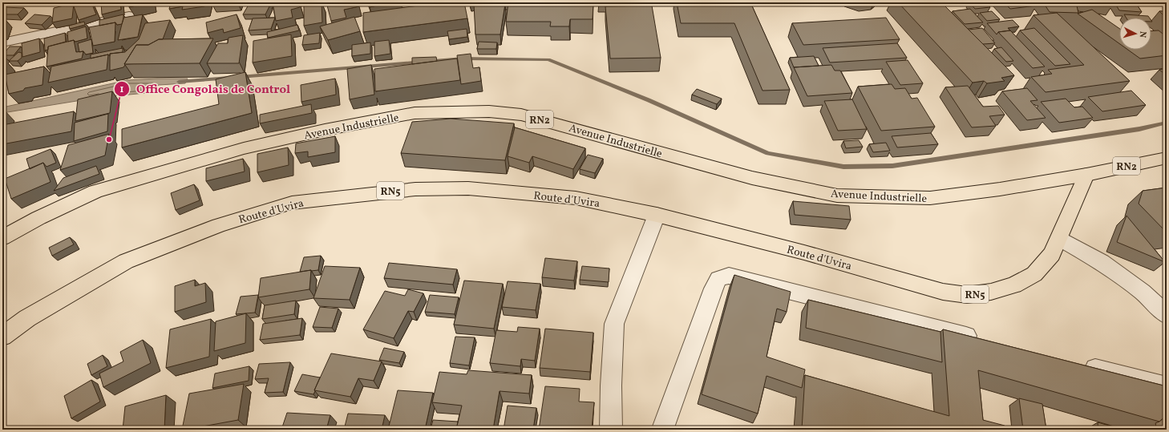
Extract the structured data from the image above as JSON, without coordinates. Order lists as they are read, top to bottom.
{
  "streets": {
    "main road": [
      "RN2",
      "Avenue Industrielle",
      "RN5",
      "Route d'Uvira"
    ]
  },
  "crossings": [
    ["Avenue Industrielle", "Route d'Uvira"]
  ],
  "places": ["Office Congolais de Control"],
  "north": "right"
}
